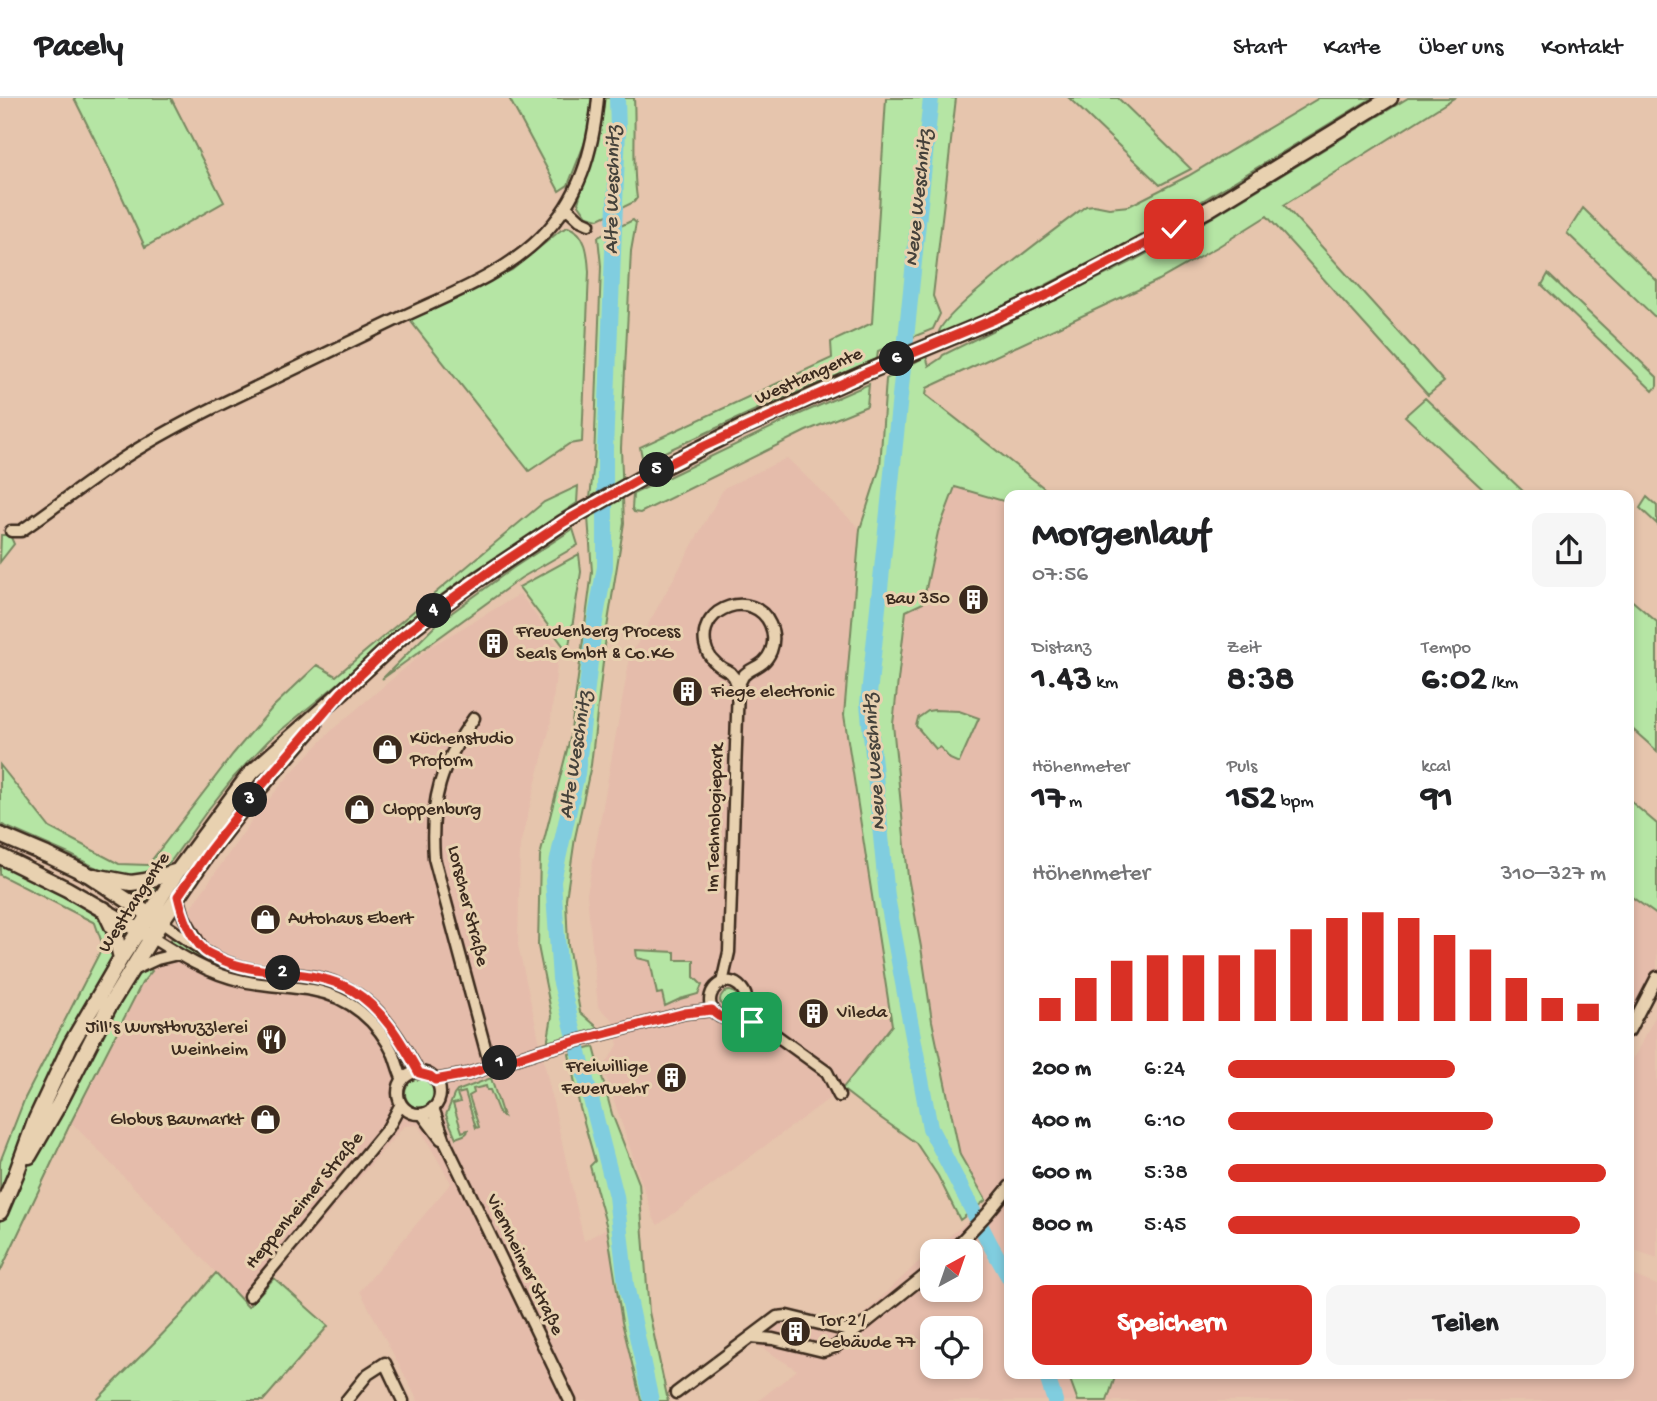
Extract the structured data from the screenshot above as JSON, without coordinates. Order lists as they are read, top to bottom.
{
  "streets": {
    "main road": ["Westtangente"],
    "street": [
      "Im Technologiepark",
      "Lorscher Straße",
      "Heppenheimer Straße",
      "Viernheimer Straße"
    ]
  },
  "crossings": [
    ["Heppenheimer Straße", "Viernheimer Straße"]
  ],
  "water": ["Alte Weschnitz", "Neue Weschnitz"],
  "places": {
    "building": [
      "Bau 350",
      "Freudenberg Process Seals GmbH & Co.KG",
      "Fiege electronic",
      "Vileda",
      "Freiwillige Feuerwehr",
      "Tor 2 / Gebäude 77"
    ],
    "shop": [
      "Küchenstudio Proform",
      "Cloppenburg",
      "Autohaus Ebert",
      "Globus Baumarkt"
    ],
    "restaurant": ["Jill's Wurstbruzzlerei Weinheim"]
  },
  "north": "top right",
  "page": {
    "header": "Pacely",
    "nav": [
      "Start",
      "Karte",
      "Über uns",
      "Kontakt"
    ],
    "pins": [
      "6",
      "5",
      "4",
      "3",
      "2",
      "1"
    ],
    "heading": ["Morgenlauf", "07:56"],
    "stats": [
      ["Distanz", "1.43 km"],
      ["Zeit", "8:38"],
      ["Tempo", "6:02 /km"],
      ["Höhenmeter", "17 m"],
      ["Puls", "152 bpm"],
      ["kcal", "91"]
    ],
    "chart": ["Höhenmeter", "310–327 m"],
    "list": [
      {
        "name": "200 m",
        "note": "6:24"
      },
      {
        "name": "400 m",
        "note": "6:10"
      },
      {
        "name": "600 m",
        "note": "5:38"
      },
      {
        "name": "800 m",
        "note": "5:45"
      }
    ],
    "buttons": ["Speichern", "Teilen"]
  }
}
